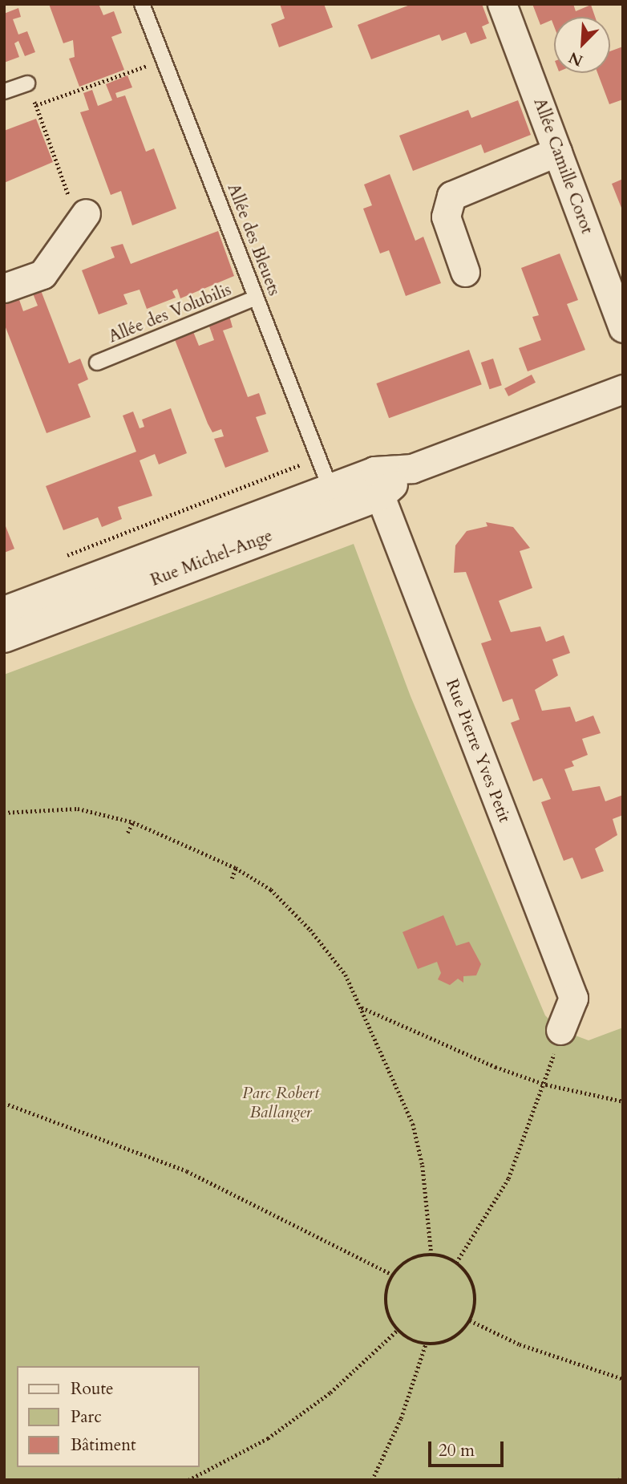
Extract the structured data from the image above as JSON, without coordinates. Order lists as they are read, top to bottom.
{
  "streets": {
    "street": ["Allée Camille Corot", "Rue Michel-Ange", "Rue Pierre Yves Petit"],
    "lane": ["Allée des Bleuets", "Allée des Volubilis"]
  },
  "crossings": [
    ["Allée des Bleuets", "Allée des Volubilis"],
    ["Allée des Bleuets", "Rue Michel-Ange"],
    ["Rue Michel-Ange", "Rue Pierre Yves Petit"]
  ],
  "parks": ["Parc Robert Ballanger"],
  "legend": ["Route", "Parc", "Bâtiment"],
  "scale_bar": "20 m",
  "north": "bottom left"
}
